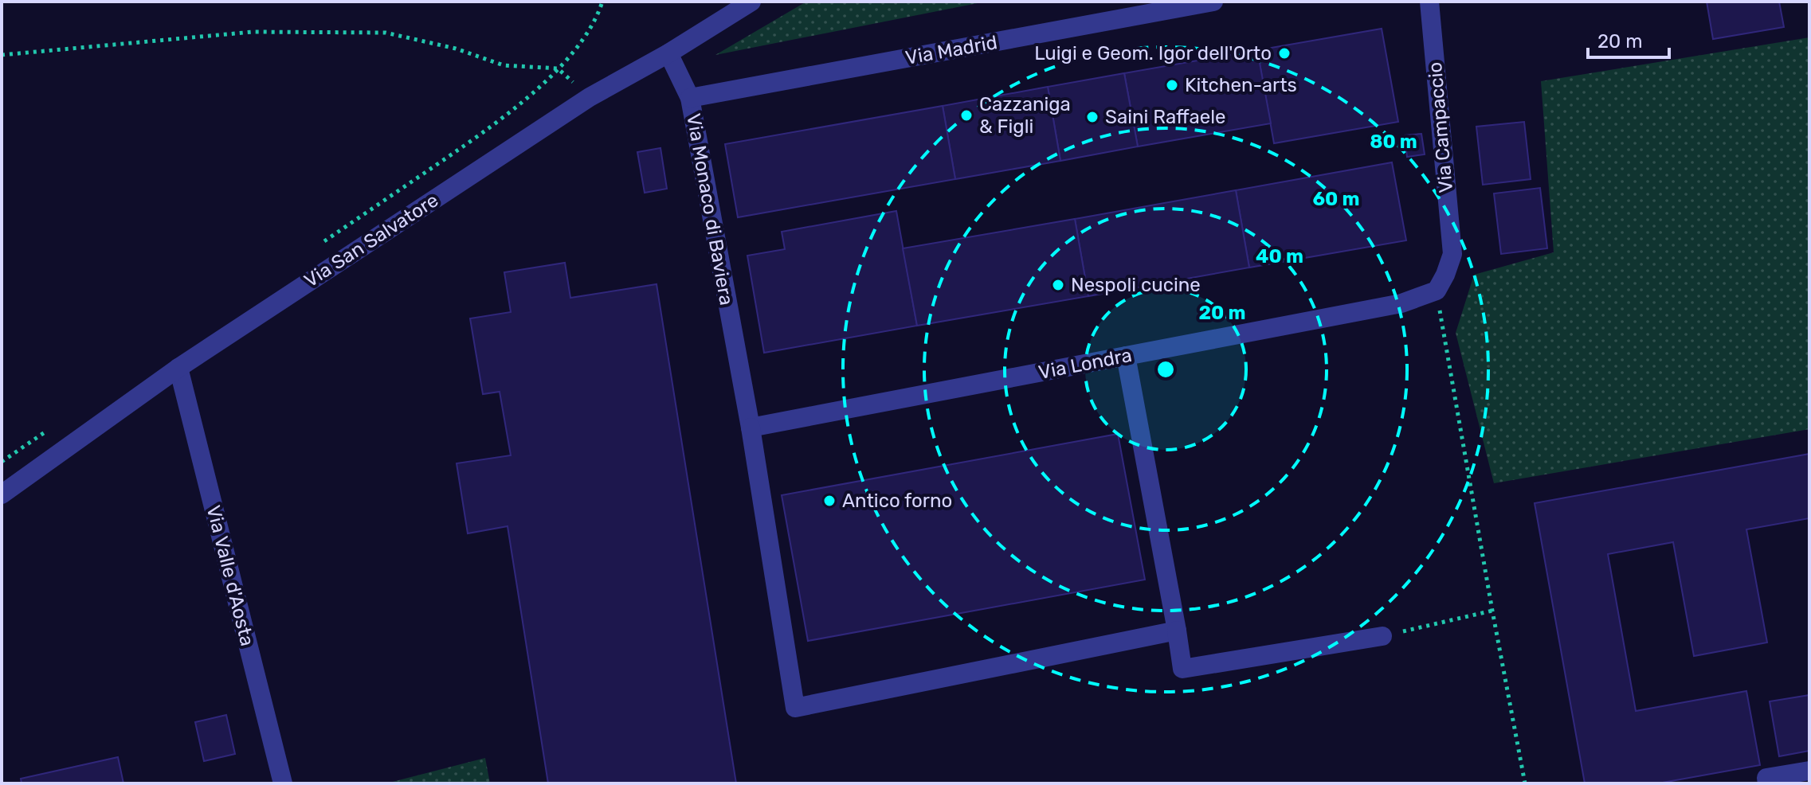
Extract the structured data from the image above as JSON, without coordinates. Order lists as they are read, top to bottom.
{
  "streets": {
    "street": [
      "Via Madrid",
      "Via Campaccio",
      "Via Monaco di Baviera",
      "Via San Salvatore",
      "Via Londra",
      "Via Valle d'Aosta"
    ]
  },
  "crossings": [
    ["Via Madrid", "Via Monaco di Baviera"],
    ["Via Campaccio", "Via Londra"],
    ["Via Monaco di Baviera", "Via San Salvatore"],
    ["Via Monaco di Baviera", "Via Londra"],
    ["Via San Salvatore", "Via Valle d'Aosta"]
  ],
  "places": [
    "Luigi e Geom. Igor dell'Orto",
    "Kitchen-arts",
    "Cazzaniga & Figli",
    "Saini Raffaele",
    "Nespoli cucine",
    "Antico forno"
  ],
  "scale_bar": "20 m",
  "rings": [
    "80 m",
    "60 m",
    "40 m",
    "20 m"
  ]
}
